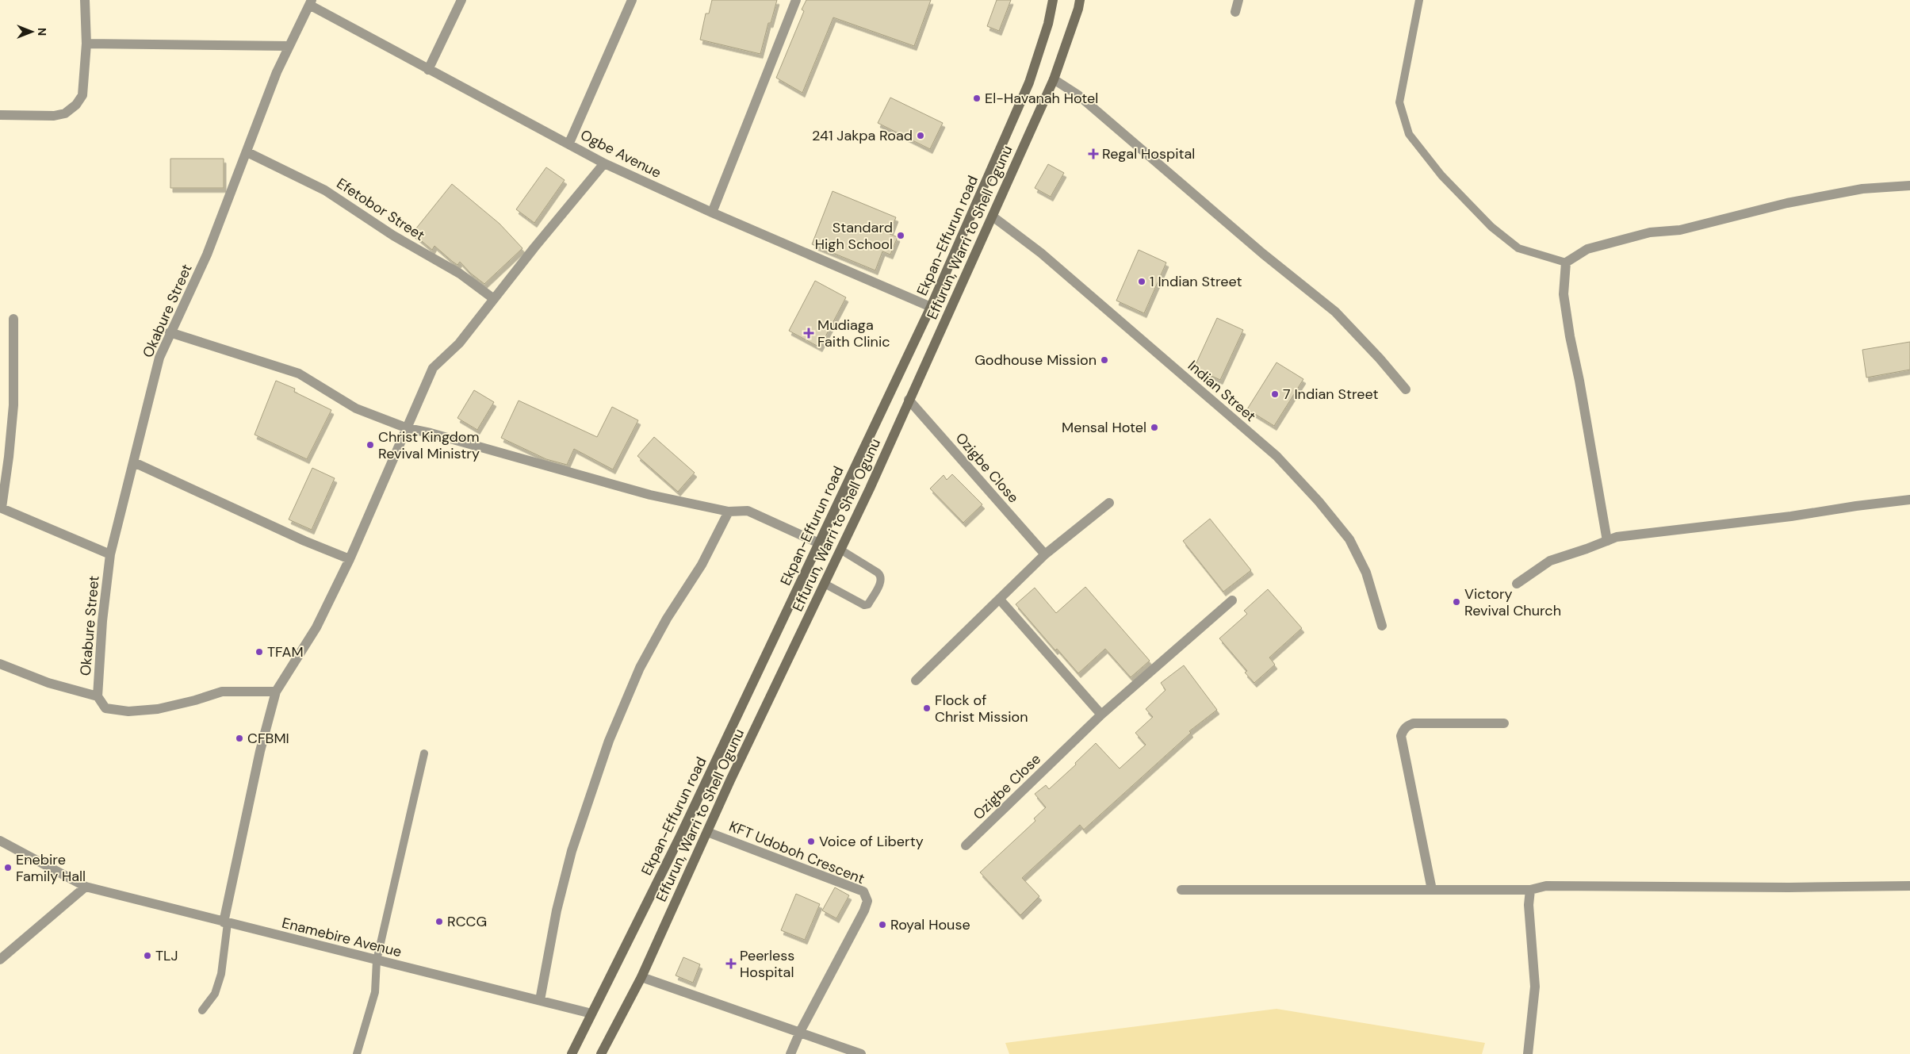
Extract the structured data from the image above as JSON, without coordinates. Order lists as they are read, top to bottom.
{
  "streets": {
    "main road": ["Effurun, Warri to Shell Ogunu", "Ekpan-Effurun road"],
    "street": [
      "Ogbe Avenue",
      "Efetobor Street",
      "Okabure Street",
      "Indian Street",
      "Ozigbe Close",
      "KFT Udoboh Crescent",
      "Enamebire Avenue"
    ]
  },
  "crossings": [
    ["Ogbe Avenue", "Ekpan-Effurun road"],
    ["Ogbe Avenue", "Okabure Street"],
    ["Efetobor Street", "Okabure Street"],
    ["Effurun, Warri to Shell Ogunu", "Indian Street"],
    ["Effurun, Warri to Shell Ogunu", "Ozigbe Close"],
    ["Effurun, Warri to Shell Ogunu", "KFT Udoboh Crescent"],
    ["Ekpan-Effurun road", "Enamebire Avenue"]
  ],
  "places": {
    "other": [
      "El-Havanah Hotel",
      "241 Jakpa Road",
      "Standard High School",
      "1 Indian Street",
      "Godhouse Mission",
      "7 Indian Street",
      "Mensal Hotel",
      "Christ Kingdom Revival Ministry",
      "Victory Revival Church",
      "TFAM",
      "Flock of Christ Mission",
      "CFBMI",
      "Voice of Liberty",
      "Enebire Family Hall",
      "RCCG",
      "Royal House",
      "TLJ"
    ],
    "health": ["Regal Hospital", "Mudiaga Faith Clinic", "Peerless Hospital"]
  },
  "north": "right"
}
